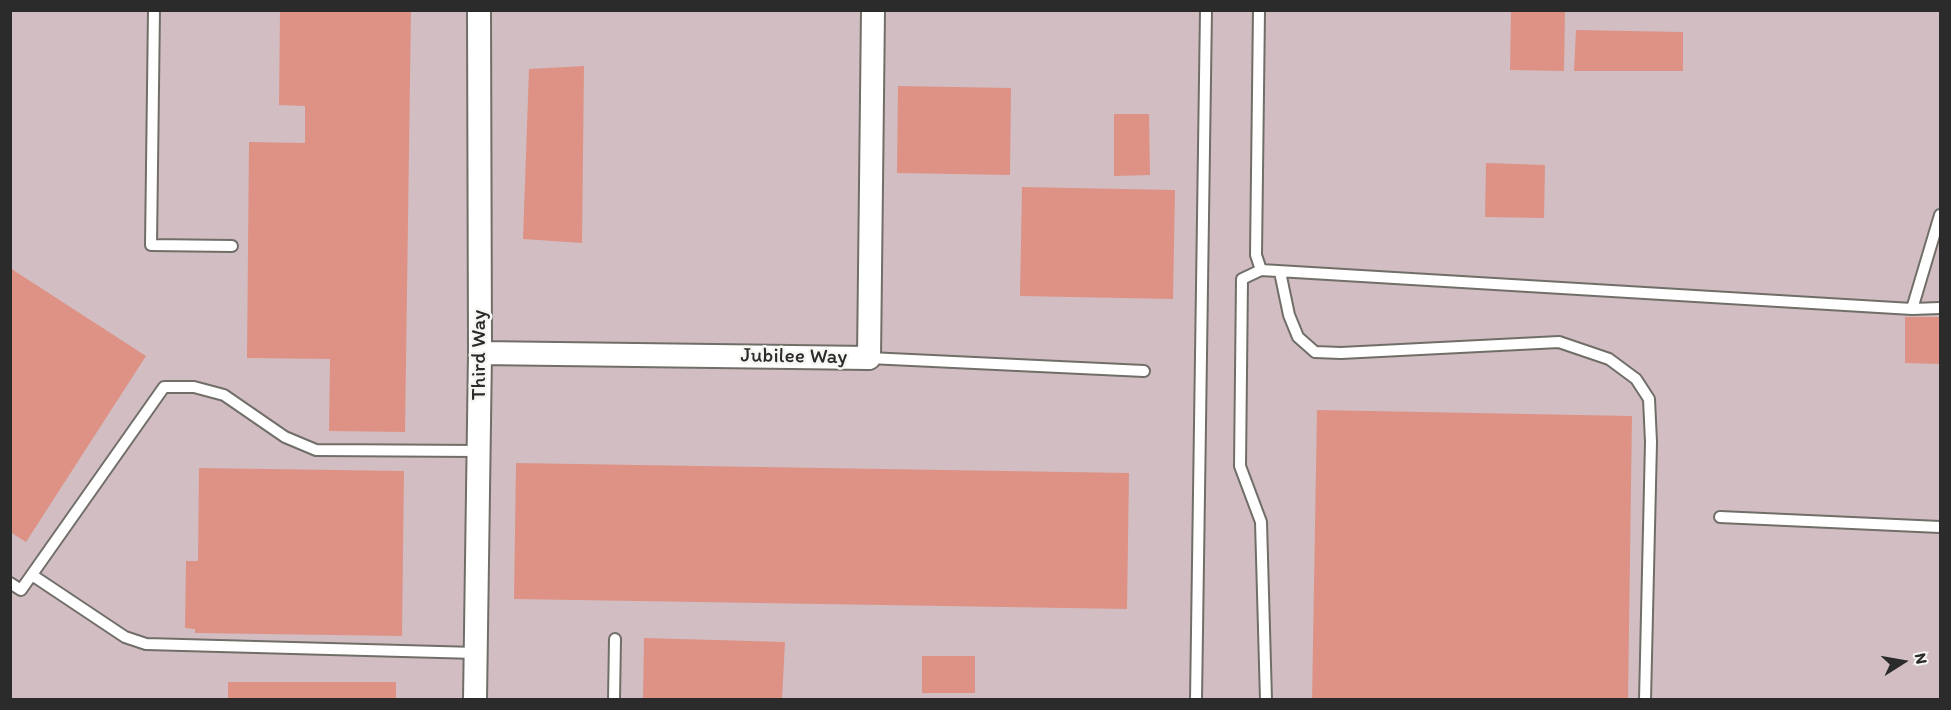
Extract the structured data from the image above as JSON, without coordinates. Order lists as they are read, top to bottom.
{
  "streets": {
    "street": ["Third Way", "Jubilee Way"]
  },
  "crossings": [
    ["Third Way", "Jubilee Way"]
  ],
  "north": "right"
}
